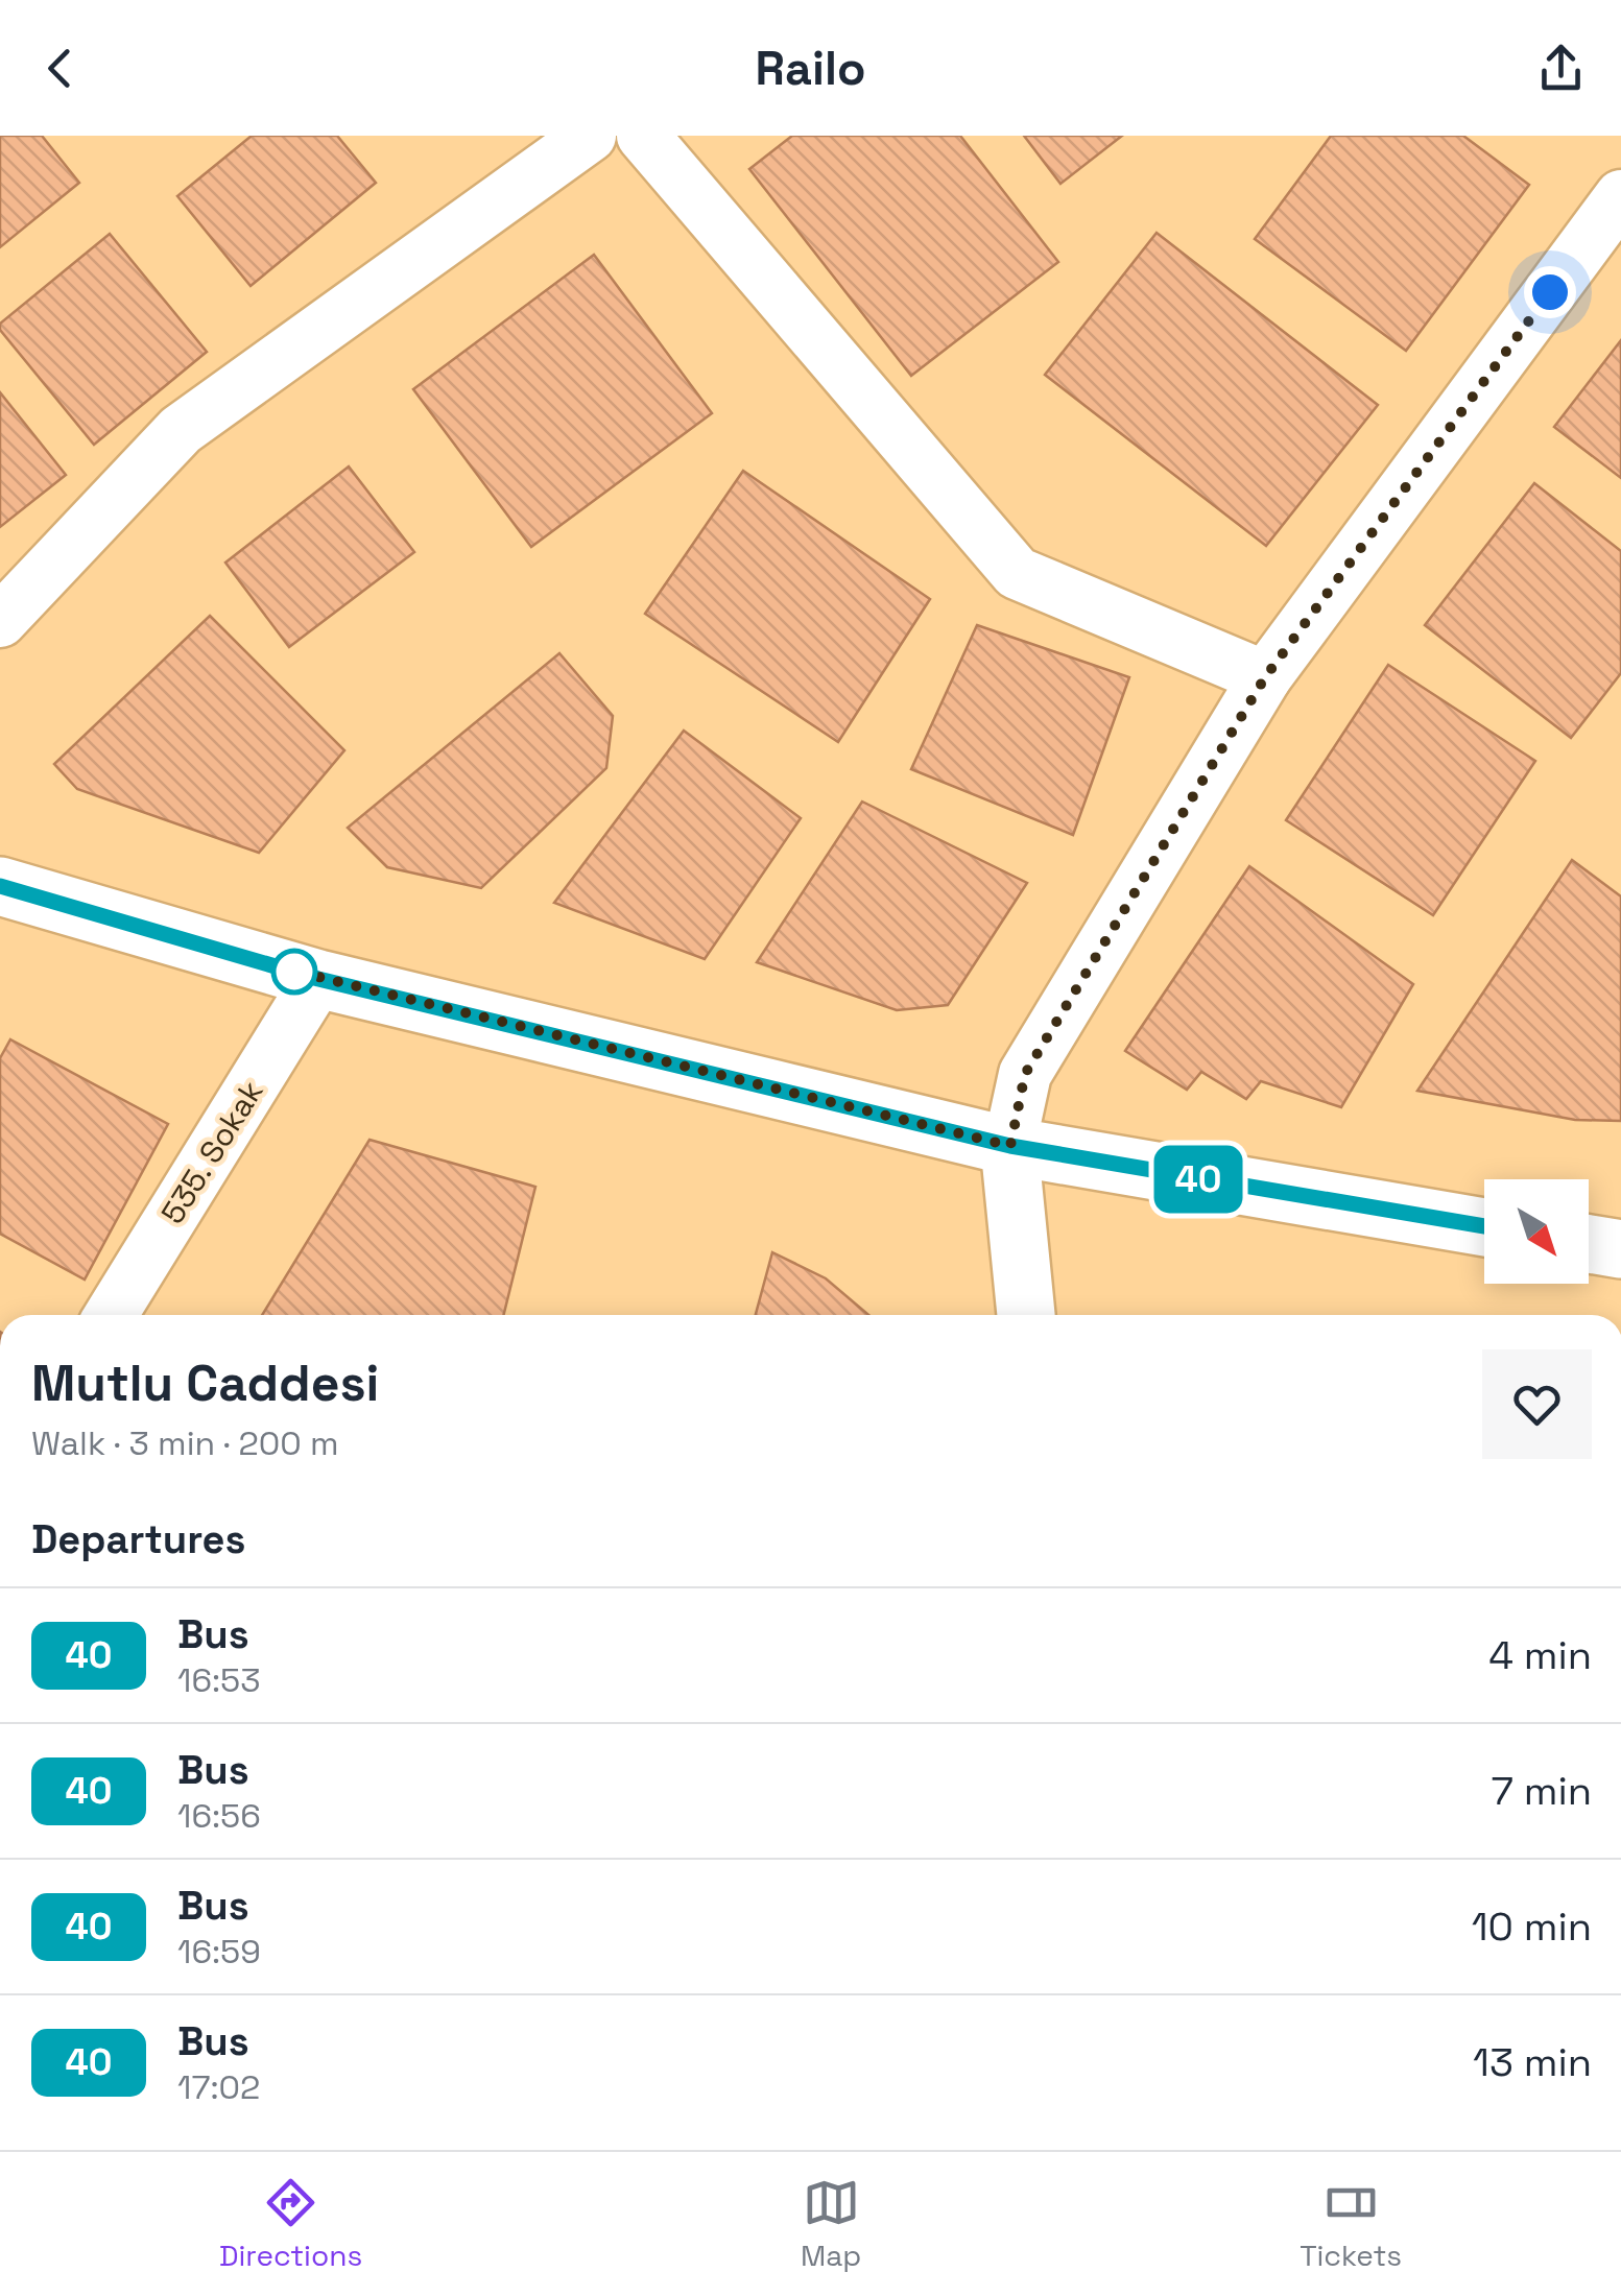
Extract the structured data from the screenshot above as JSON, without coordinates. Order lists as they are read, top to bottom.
{
  "streets": {
    "street": ["535. Sokak"]
  },
  "lines": ["bus line 40"],
  "north": "bottom right",
  "page": {
    "header": "Railo",
    "on_map": "40",
    "heading": [
      ["Mutlu Caddesi", "Walk · 3 min · 200 m"],
      "Departures"
    ],
    "list": [
      {
        "mark": "40",
        "name": "Bus",
        "note": "16:53",
        "value": "4 min"
      },
      {
        "mark": "40",
        "name": "Bus",
        "note": "16:56",
        "value": "7 min"
      },
      {
        "mark": "40",
        "name": "Bus",
        "note": "16:59",
        "value": "10 min"
      },
      {
        "mark": "40",
        "name": "Bus",
        "note": "17:02",
        "value": "13 min"
      }
    ],
    "tabs": ["Directions", "Map", "Tickets"]
  }
}
